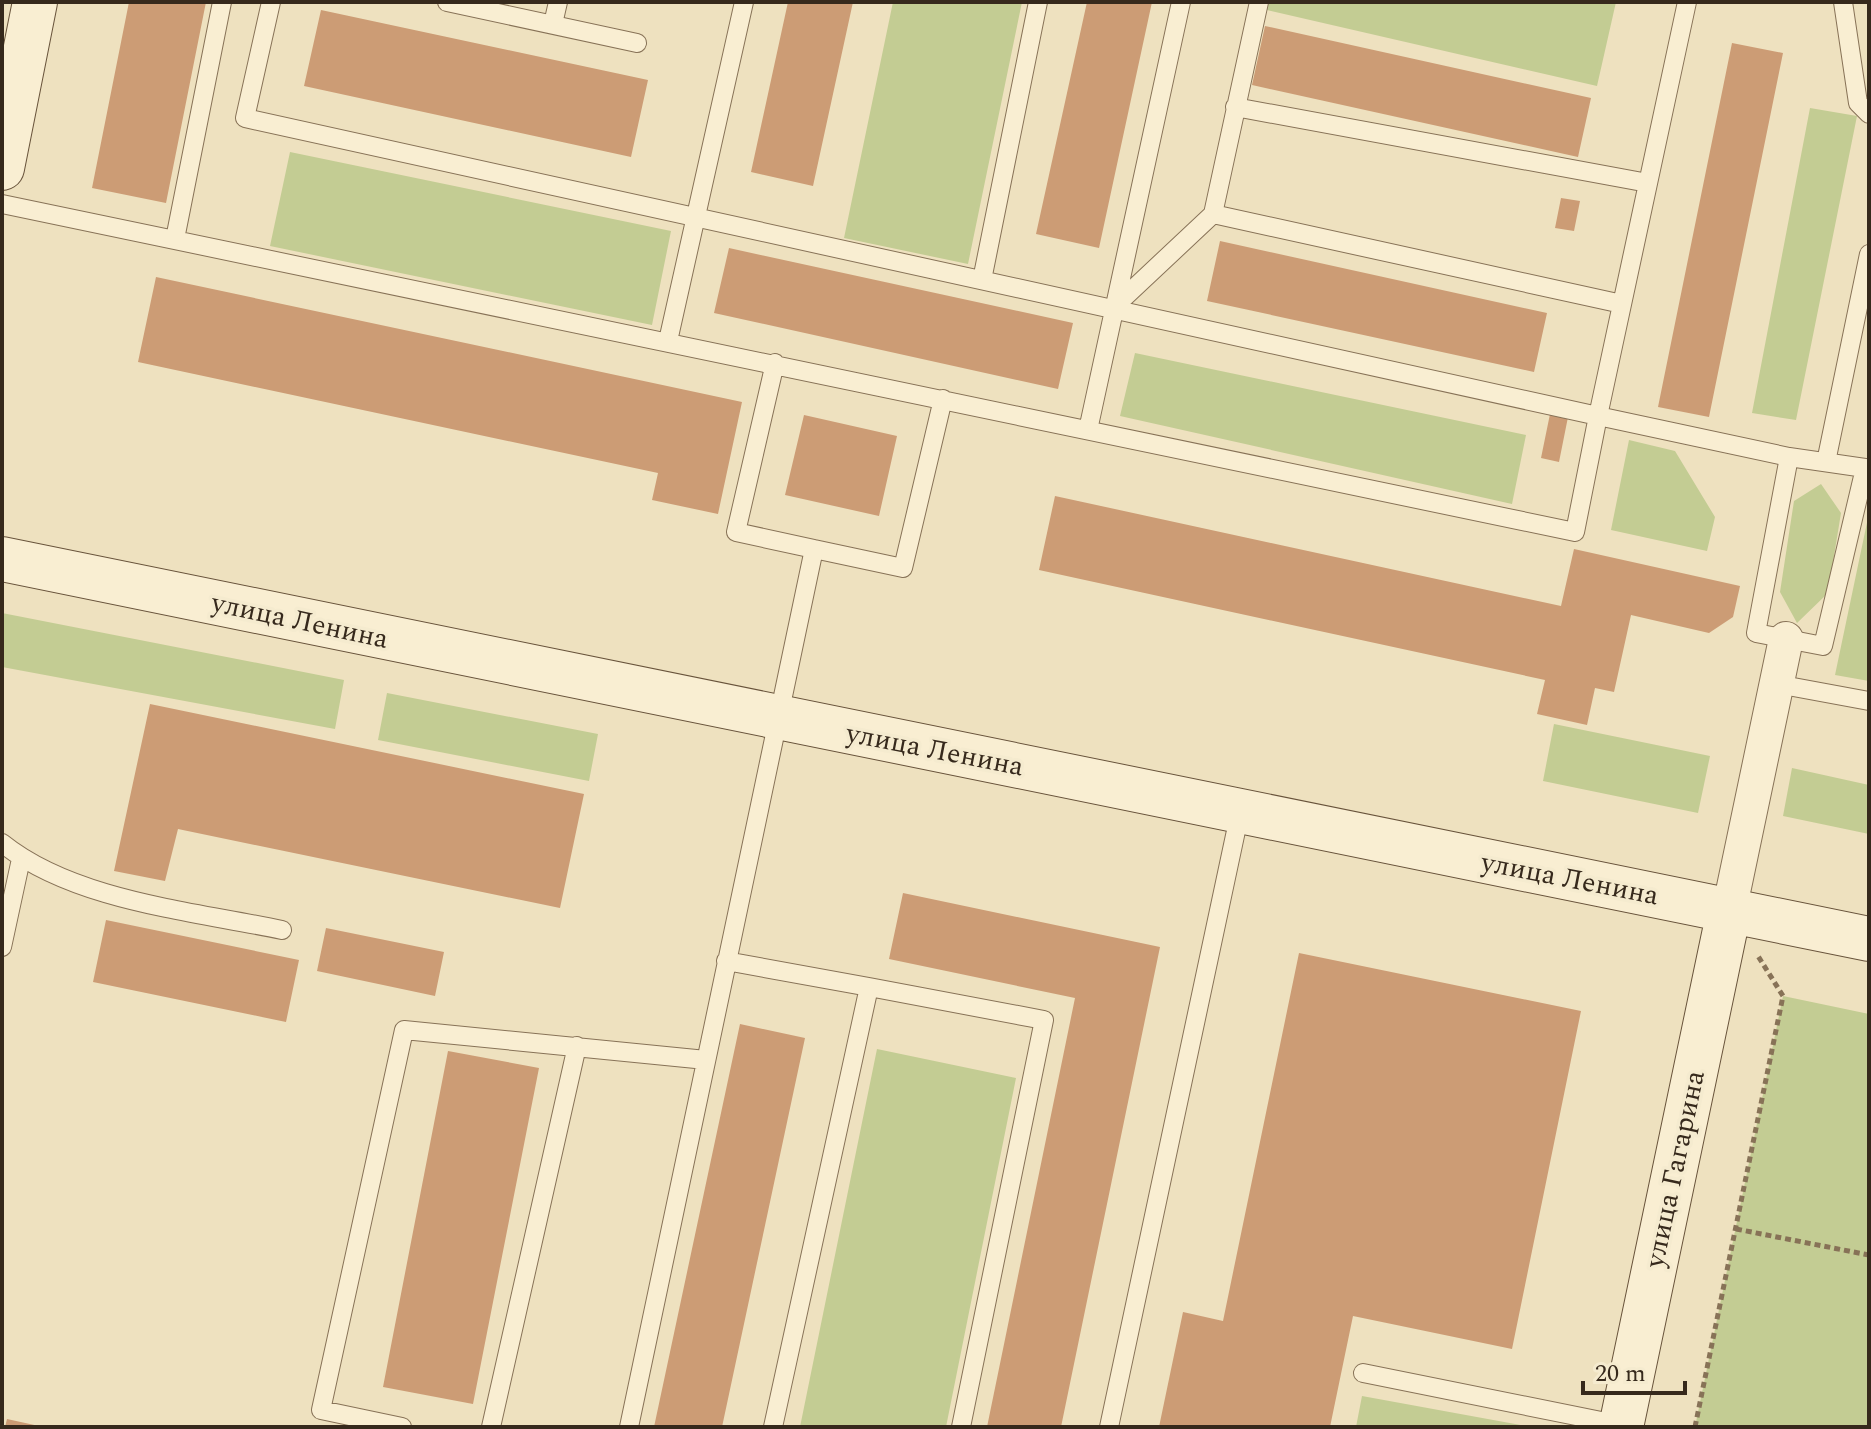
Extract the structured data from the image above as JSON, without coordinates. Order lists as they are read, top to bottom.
{
  "streets": {
    "main road": ["улица Ленина", "улица Гагарина"]
  },
  "crossings": [
    ["улица Ленина", "улица Гагарина"]
  ],
  "scale_bar": "20 m"
}
